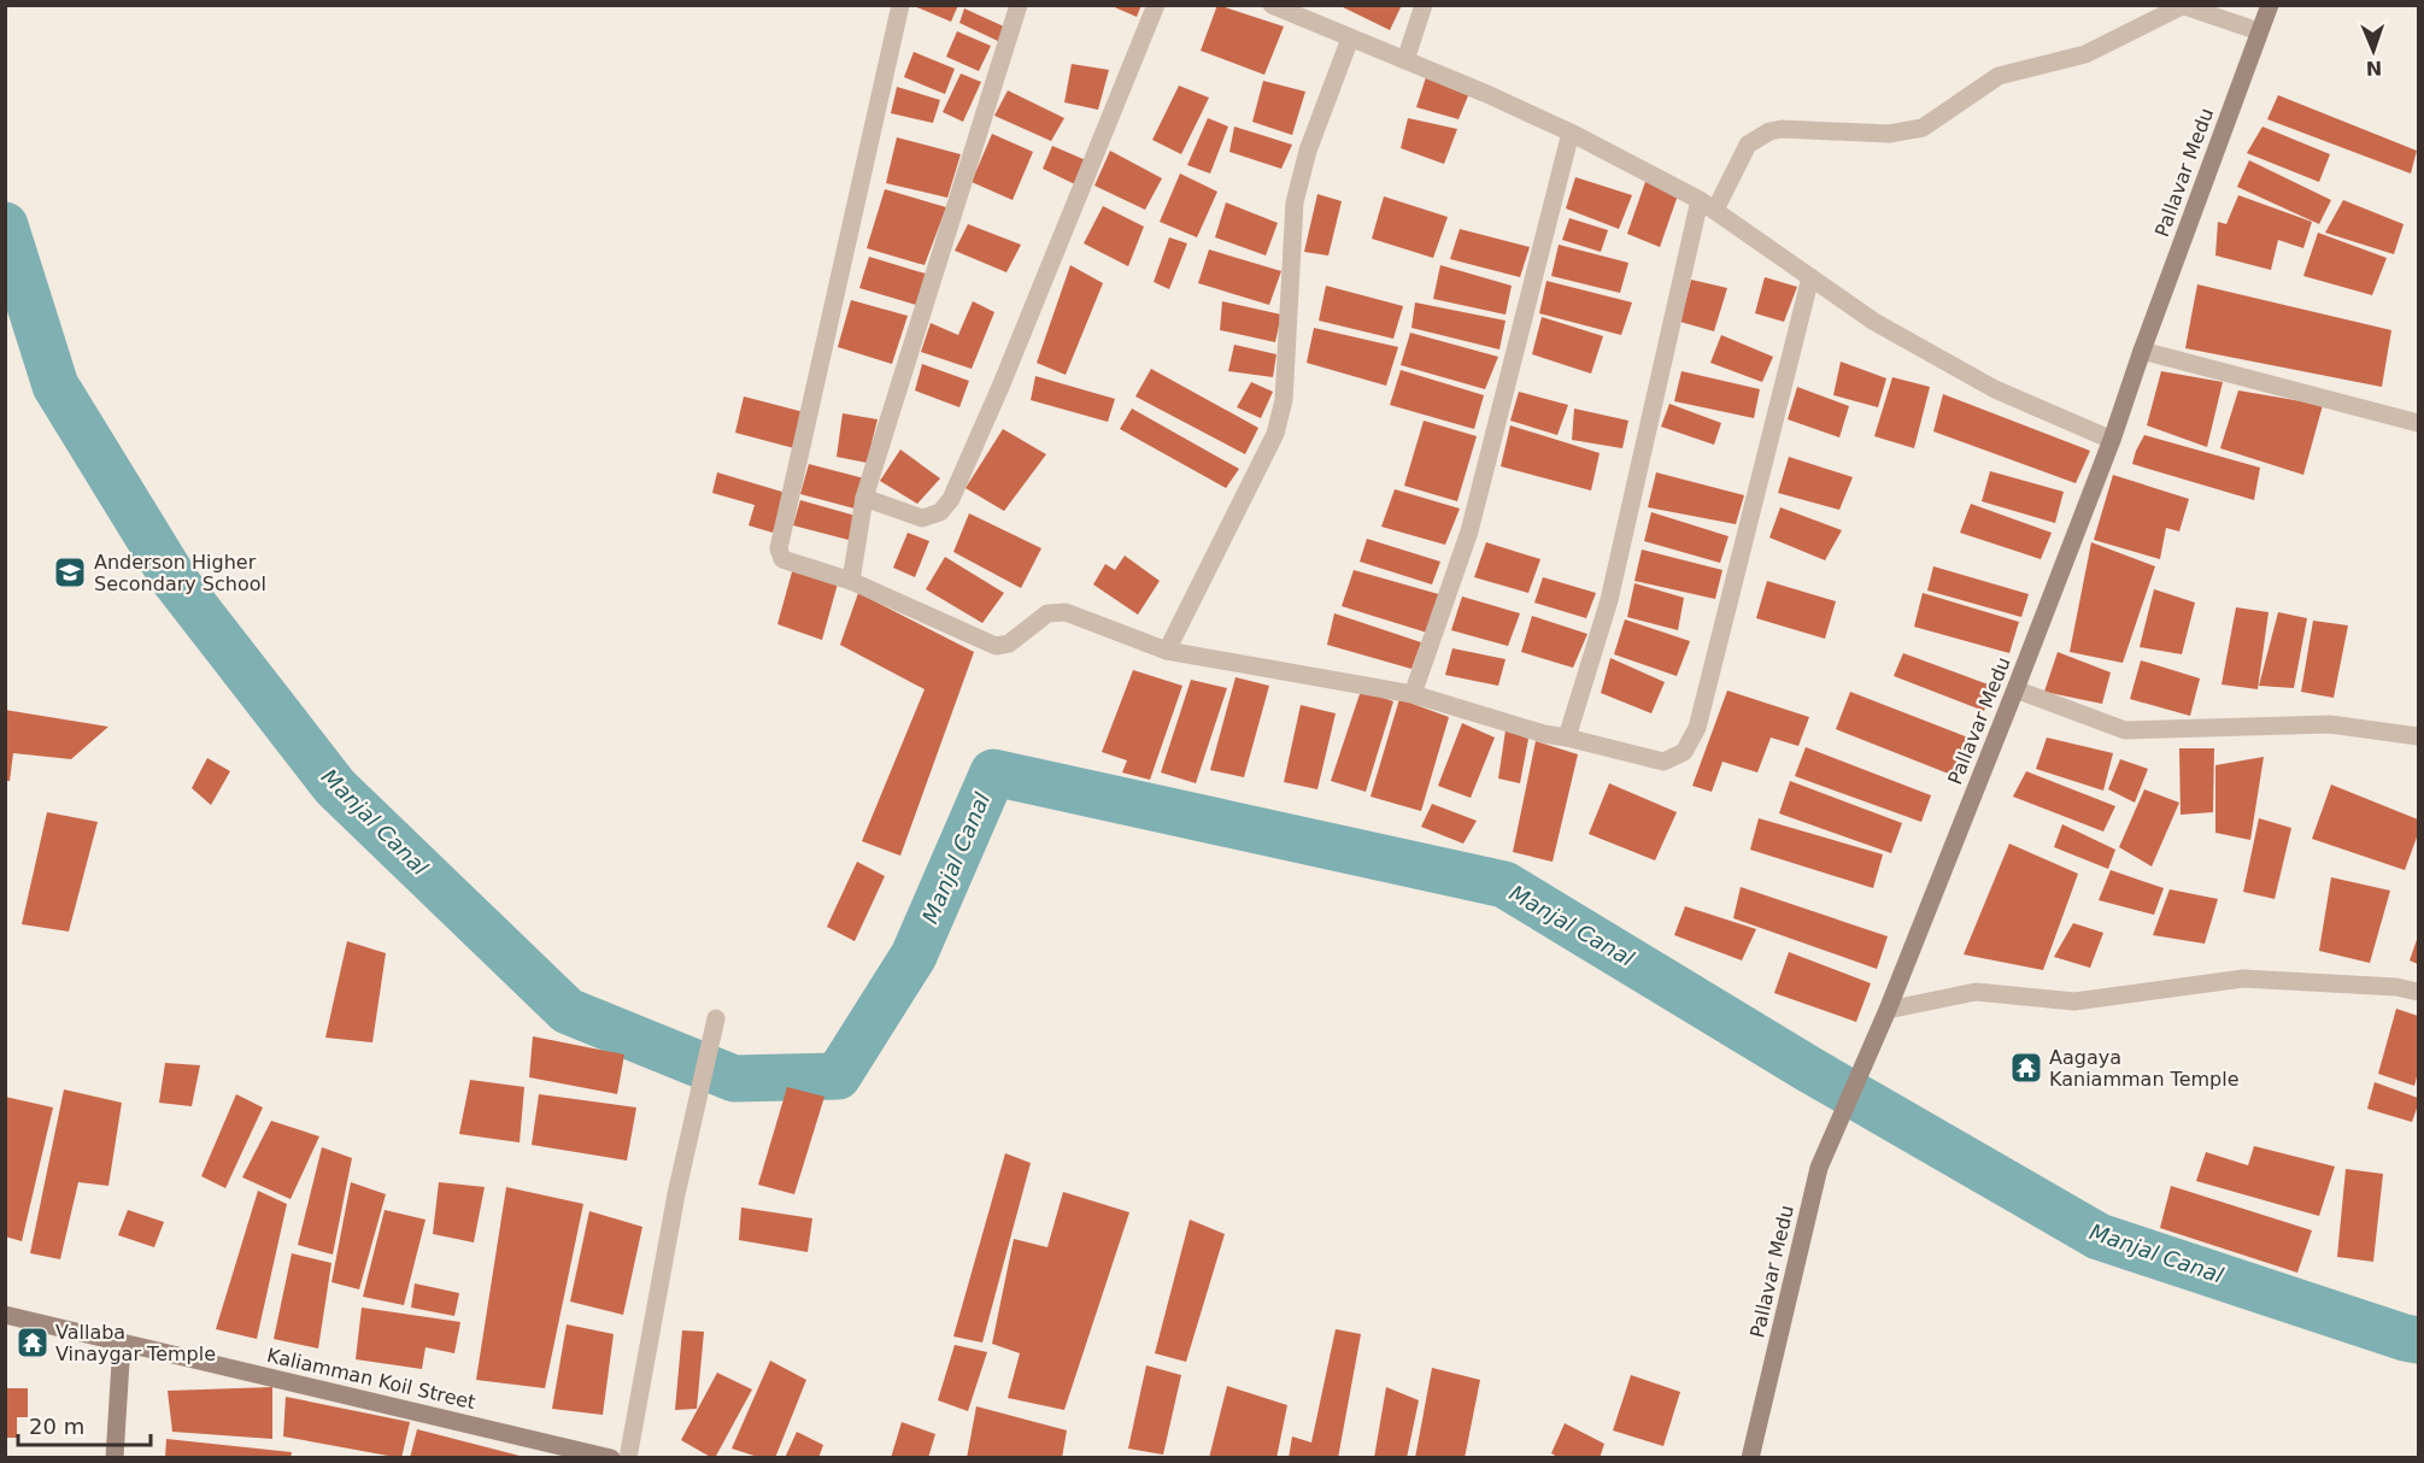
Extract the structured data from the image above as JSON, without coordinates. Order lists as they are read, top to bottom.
{
  "streets": {
    "street": ["Pallavar Medu", "Kaliamman Koil Street"]
  },
  "water": ["Manjal Canal"],
  "places": {
    "school or university": ["Anderson Higher Secondary School"],
    "temple": ["Aagaya Kaniamman Temple", "Vallaba Vinaygar Temple"]
  },
  "scale_bar": "20 m",
  "north": "bottom"
}
